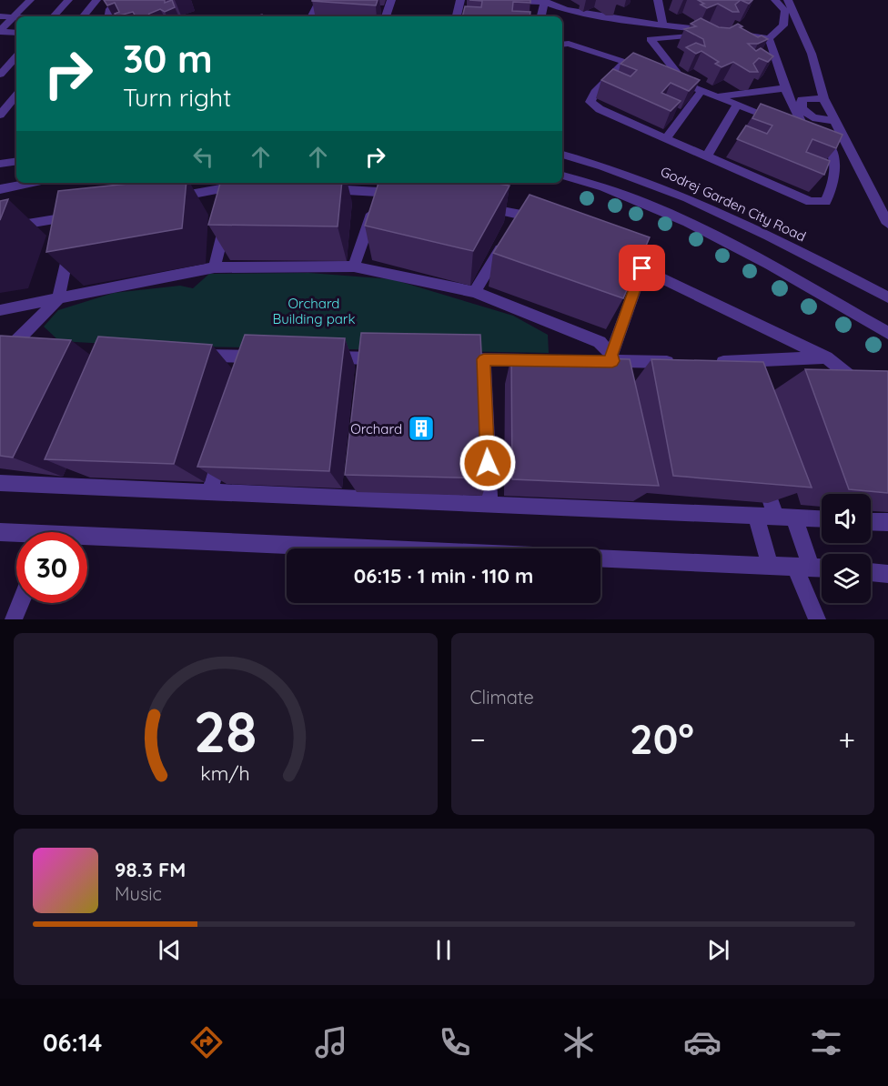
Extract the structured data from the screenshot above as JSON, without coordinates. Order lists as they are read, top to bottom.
{
  "streets": {
    "street": ["Godrej Garden City Road"]
  },
  "parks": ["Orchard Building park"],
  "places": {
    "building": ["Orchard"]
  },
  "page": {
    "turn": ["30 m", "Turn right"],
    "limit": "30",
    "trip": "06:15 · 1 min · 110 m",
    "tile": "Climate",
    "heat": ["−", "20°", "+"],
    "song": ["98.3 FM", "Music"],
    "tabs": "06:14",
    "gauge": ["28", "km/h"]
  }
}
